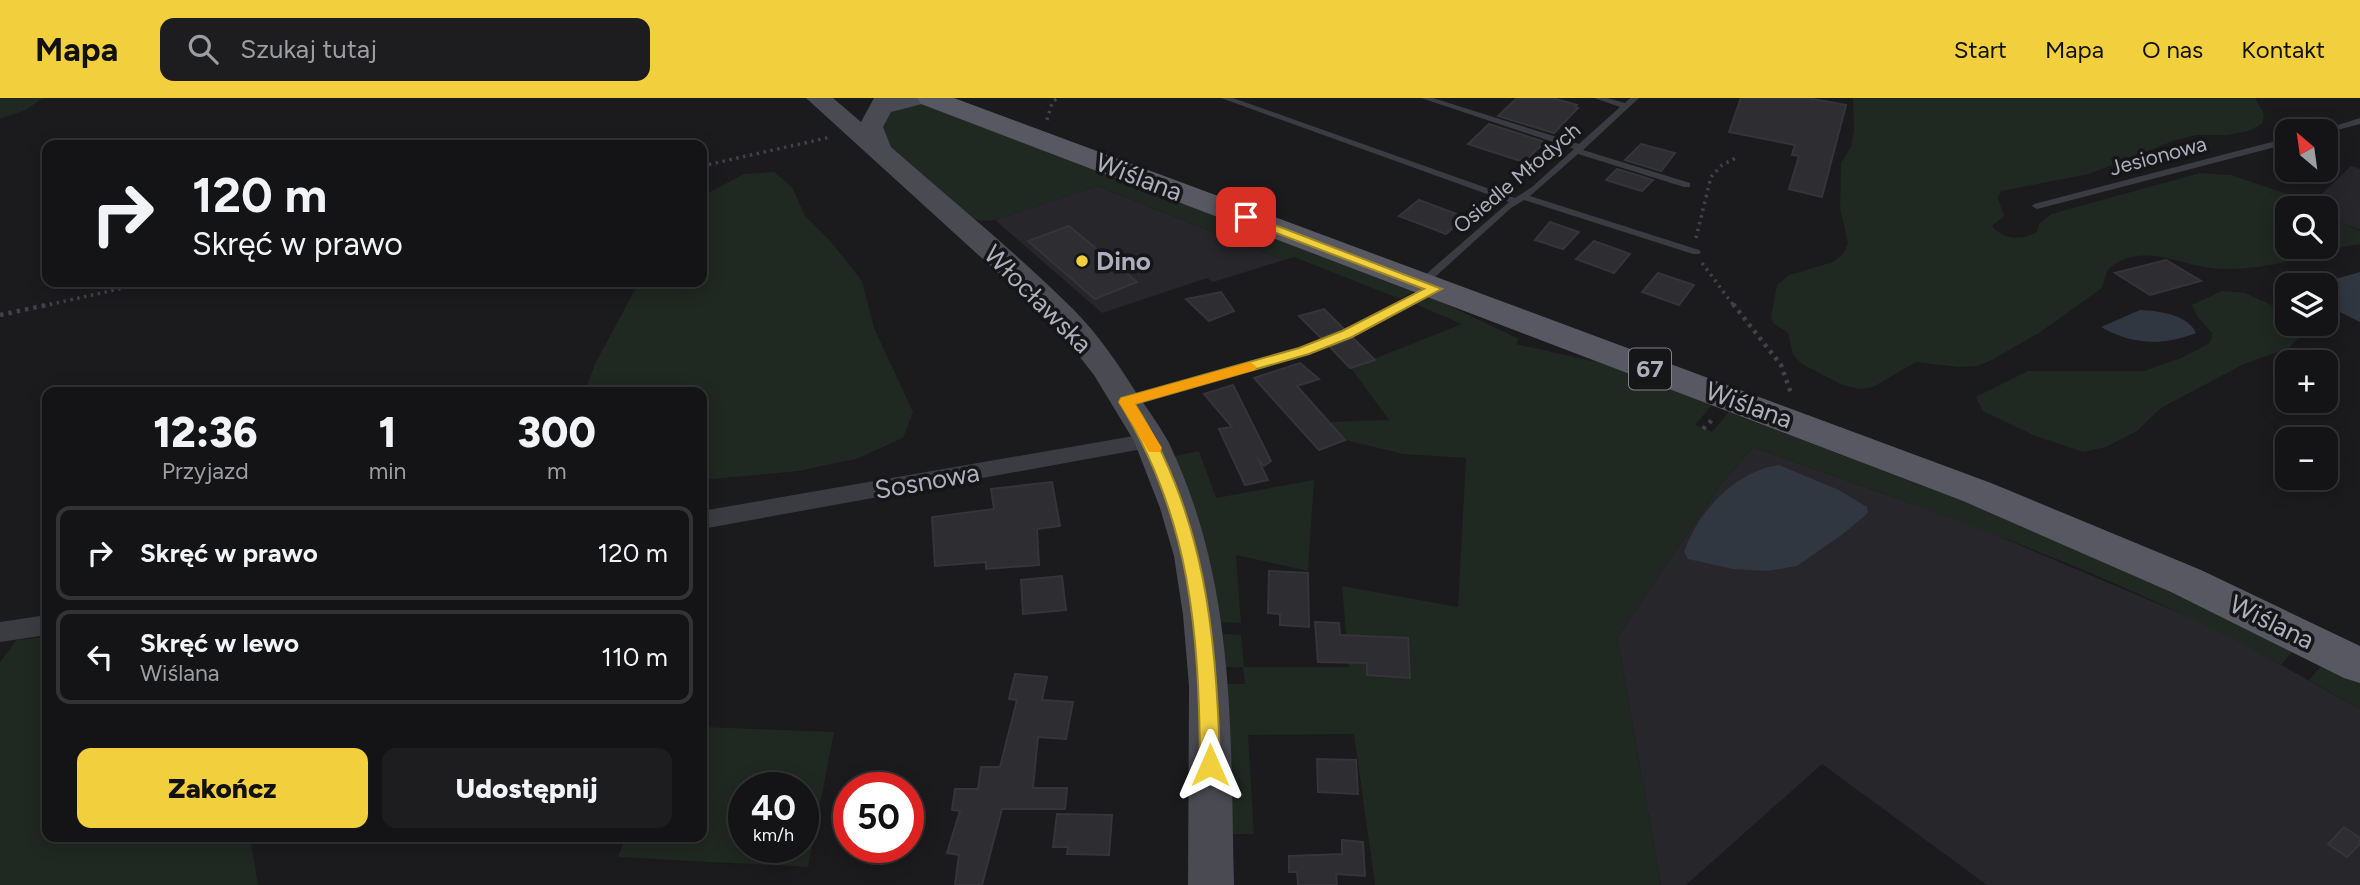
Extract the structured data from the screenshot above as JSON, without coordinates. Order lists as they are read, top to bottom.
{
  "streets": {
    "main road": ["Wiślana", "Włocławska", "67"],
    "street": ["Sosnowa"],
    "lane": ["Jesionowa", "Osiedle Młodych"]
  },
  "crossings": [
    ["Wiślana", "Osiedle Młodych"],
    ["Osiedle Młodych", "Włocławska"],
    ["Włocławska", "Sosnowa"]
  ],
  "places": ["Dino"],
  "north": "top left",
  "page": {
    "header": "Mapa",
    "search": "Szukaj tutaj",
    "nav": [
      "Start",
      "Mapa",
      "O nas",
      "Kontakt"
    ],
    "map_buttons": ["+", "−"],
    "turn": ["120 m", "Skręć w prawo"],
    "eta": [
      "12:36",
      "Przyjazd",
      "1",
      "min",
      "300",
      "m"
    ],
    "list": [
      {
        "name": "Skręć w prawo",
        "value": "120 m"
      },
      {
        "name": "Skręć w lewo",
        "note": "Wiślana",
        "value": "110 m"
      }
    ],
    "buttons": ["Zakończ", "Udostępnij"],
    "speed": "40 km/h",
    "limit": "50"
  }
}
